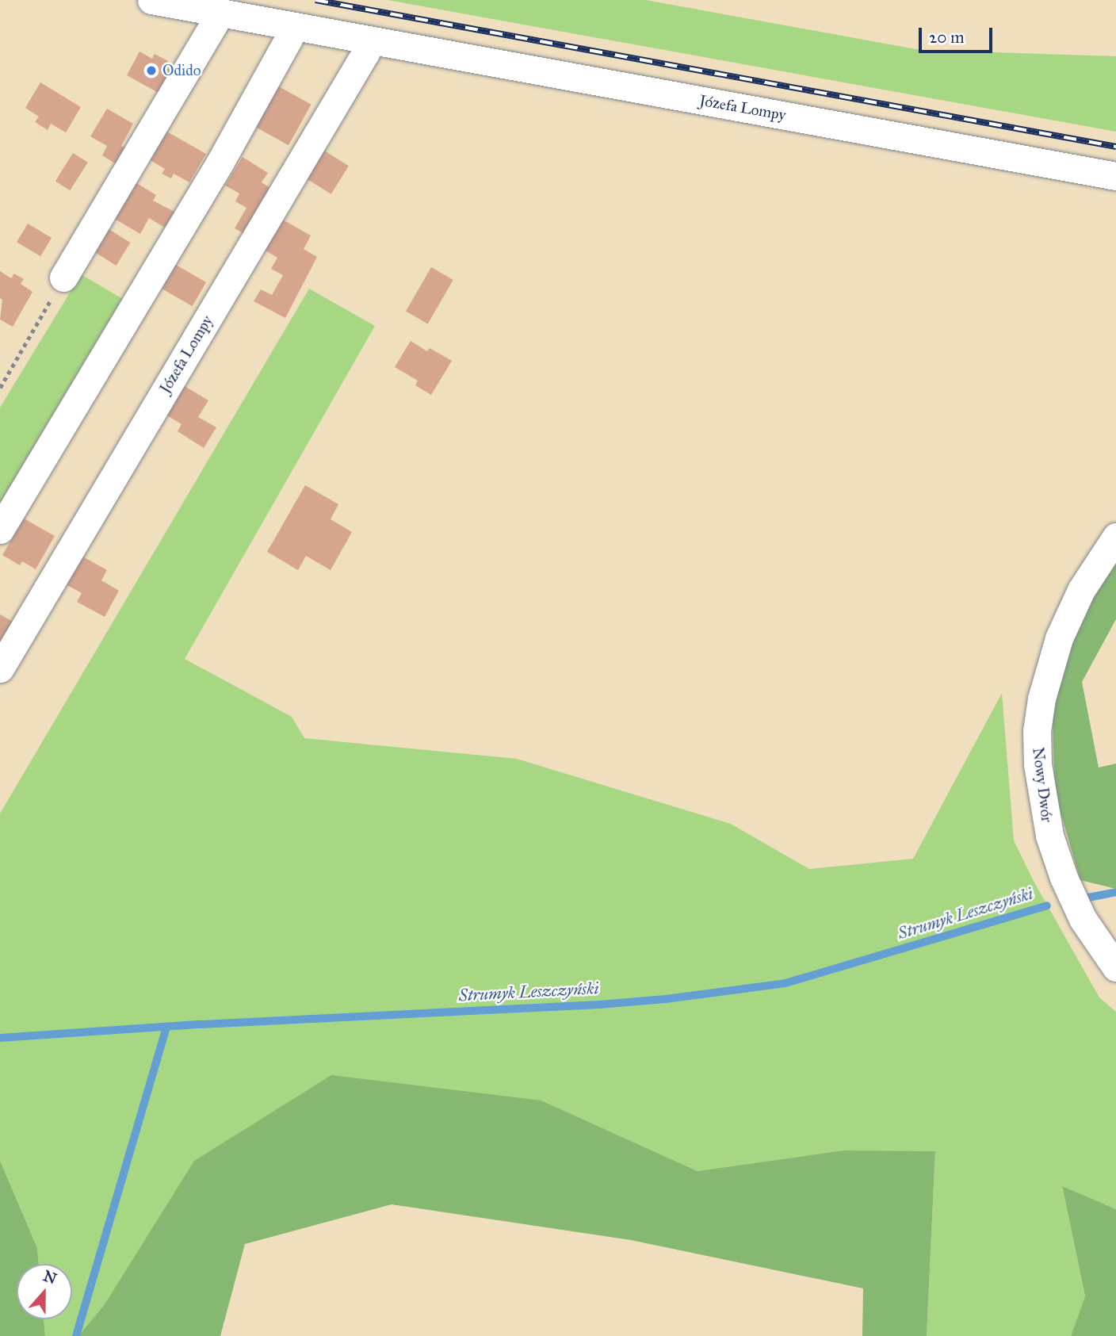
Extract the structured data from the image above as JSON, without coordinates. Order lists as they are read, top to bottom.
{
  "streets": {
    "street": ["Józefa Lompy", "Nowy Dwór"]
  },
  "water": ["Strumyk Leszczyński"],
  "places": ["Odido"],
  "scale_bar": "20 m",
  "north": "top"
}
